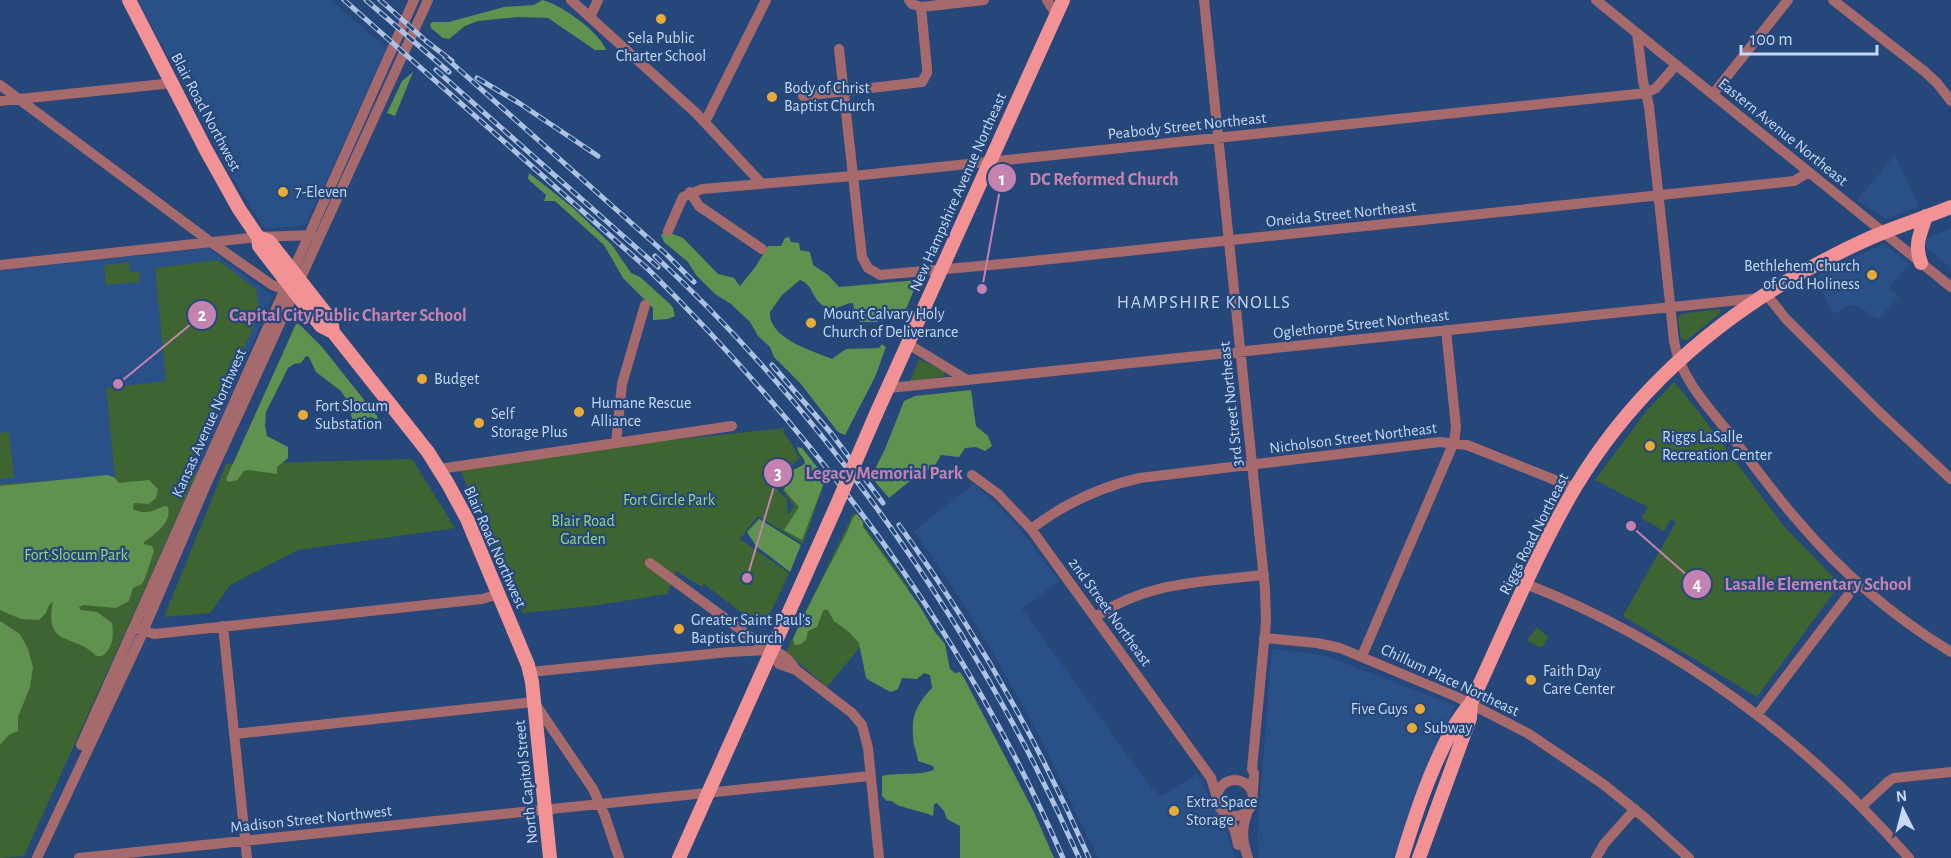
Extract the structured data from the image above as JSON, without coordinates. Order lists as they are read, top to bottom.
{
  "streets": {
    "main road": [
      "Blair Road Northwest",
      "New Hampshire Avenue Northeast",
      "Riggs Road Northeast",
      "North Capitol Street"
    ],
    "street": [
      "Peabody Street Northeast",
      "Eastern Avenue Northeast",
      "Oneida Street Northeast",
      "Oglethorpe Street Northeast",
      "3rd Street Northeast",
      "Kansas Avenue Northwest",
      "Nicholson Street Northeast",
      "2nd Street Northeast",
      "Chillum Place Northeast",
      "Madison Street Northwest"
    ]
  },
  "crossings": [
    ["Blair Road Northwest", "Kansas Avenue Northwest"],
    ["Blair Road Northwest", "North Capitol Street"],
    ["Peabody Street Northeast", "New Hampshire Avenue Northeast"],
    ["Peabody Street Northeast", "Oneida Street Northeast"],
    ["Peabody Street Northeast", "3rd Street Northeast"],
    ["Eastern Avenue Northeast", "Oneida Street Northeast"],
    ["Eastern Avenue Northeast", "Riggs Road Northeast"],
    ["New Hampshire Avenue Northeast", "Oneida Street Northeast"],
    ["New Hampshire Avenue Northeast", "Oglethorpe Street Northeast"],
    ["New Hampshire Avenue Northeast", "Madison Street Northwest"],
    ["Oneida Street Northeast", "3rd Street Northeast"],
    ["Oglethorpe Street Northeast", "3rd Street Northeast"],
    ["Oglethorpe Street Northeast", "Riggs Road Northeast"],
    ["3rd Street Northeast", "Nicholson Street Northeast"],
    ["3rd Street Northeast", "2nd Street Northeast"],
    ["3rd Street Northeast", "Chillum Place Northeast"],
    ["Nicholson Street Northeast", "Riggs Road Northeast"],
    ["Nicholson Street Northeast", "2nd Street Northeast"],
    ["Riggs Road Northeast", "Chillum Place Northeast"],
    ["North Capitol Street", "Madison Street Northwest"]
  ],
  "districts": ["HAMPSHIRE KNOLLS"],
  "parks": ["Fort Circle Park", "Blair Road Garden", "Fort Slocum Park"],
  "places": [
    "Sela Public Charter School",
    "Body of Christ Baptist Church",
    "7-Eleven",
    "Bethlehem Church of God Holiness",
    "DC Reformed Church",
    "Mount Calvary Holy Church of Deliverance",
    "Budget",
    "Capital City Public Charter School",
    "Humane Rescue Alliance",
    "Fort Slocum Substation",
    "Self Storage Plus",
    "Riggs LaSalle Recreation Center",
    "Lasalle Elementary School",
    "Legacy Memorial Park",
    "Greater Saint Paul's Baptist Church",
    "Faith Day Care Center",
    "Five Guys",
    "Subway",
    "Extra Space Storage"
  ],
  "scale_bar": "100 m",
  "north": "top"
}
